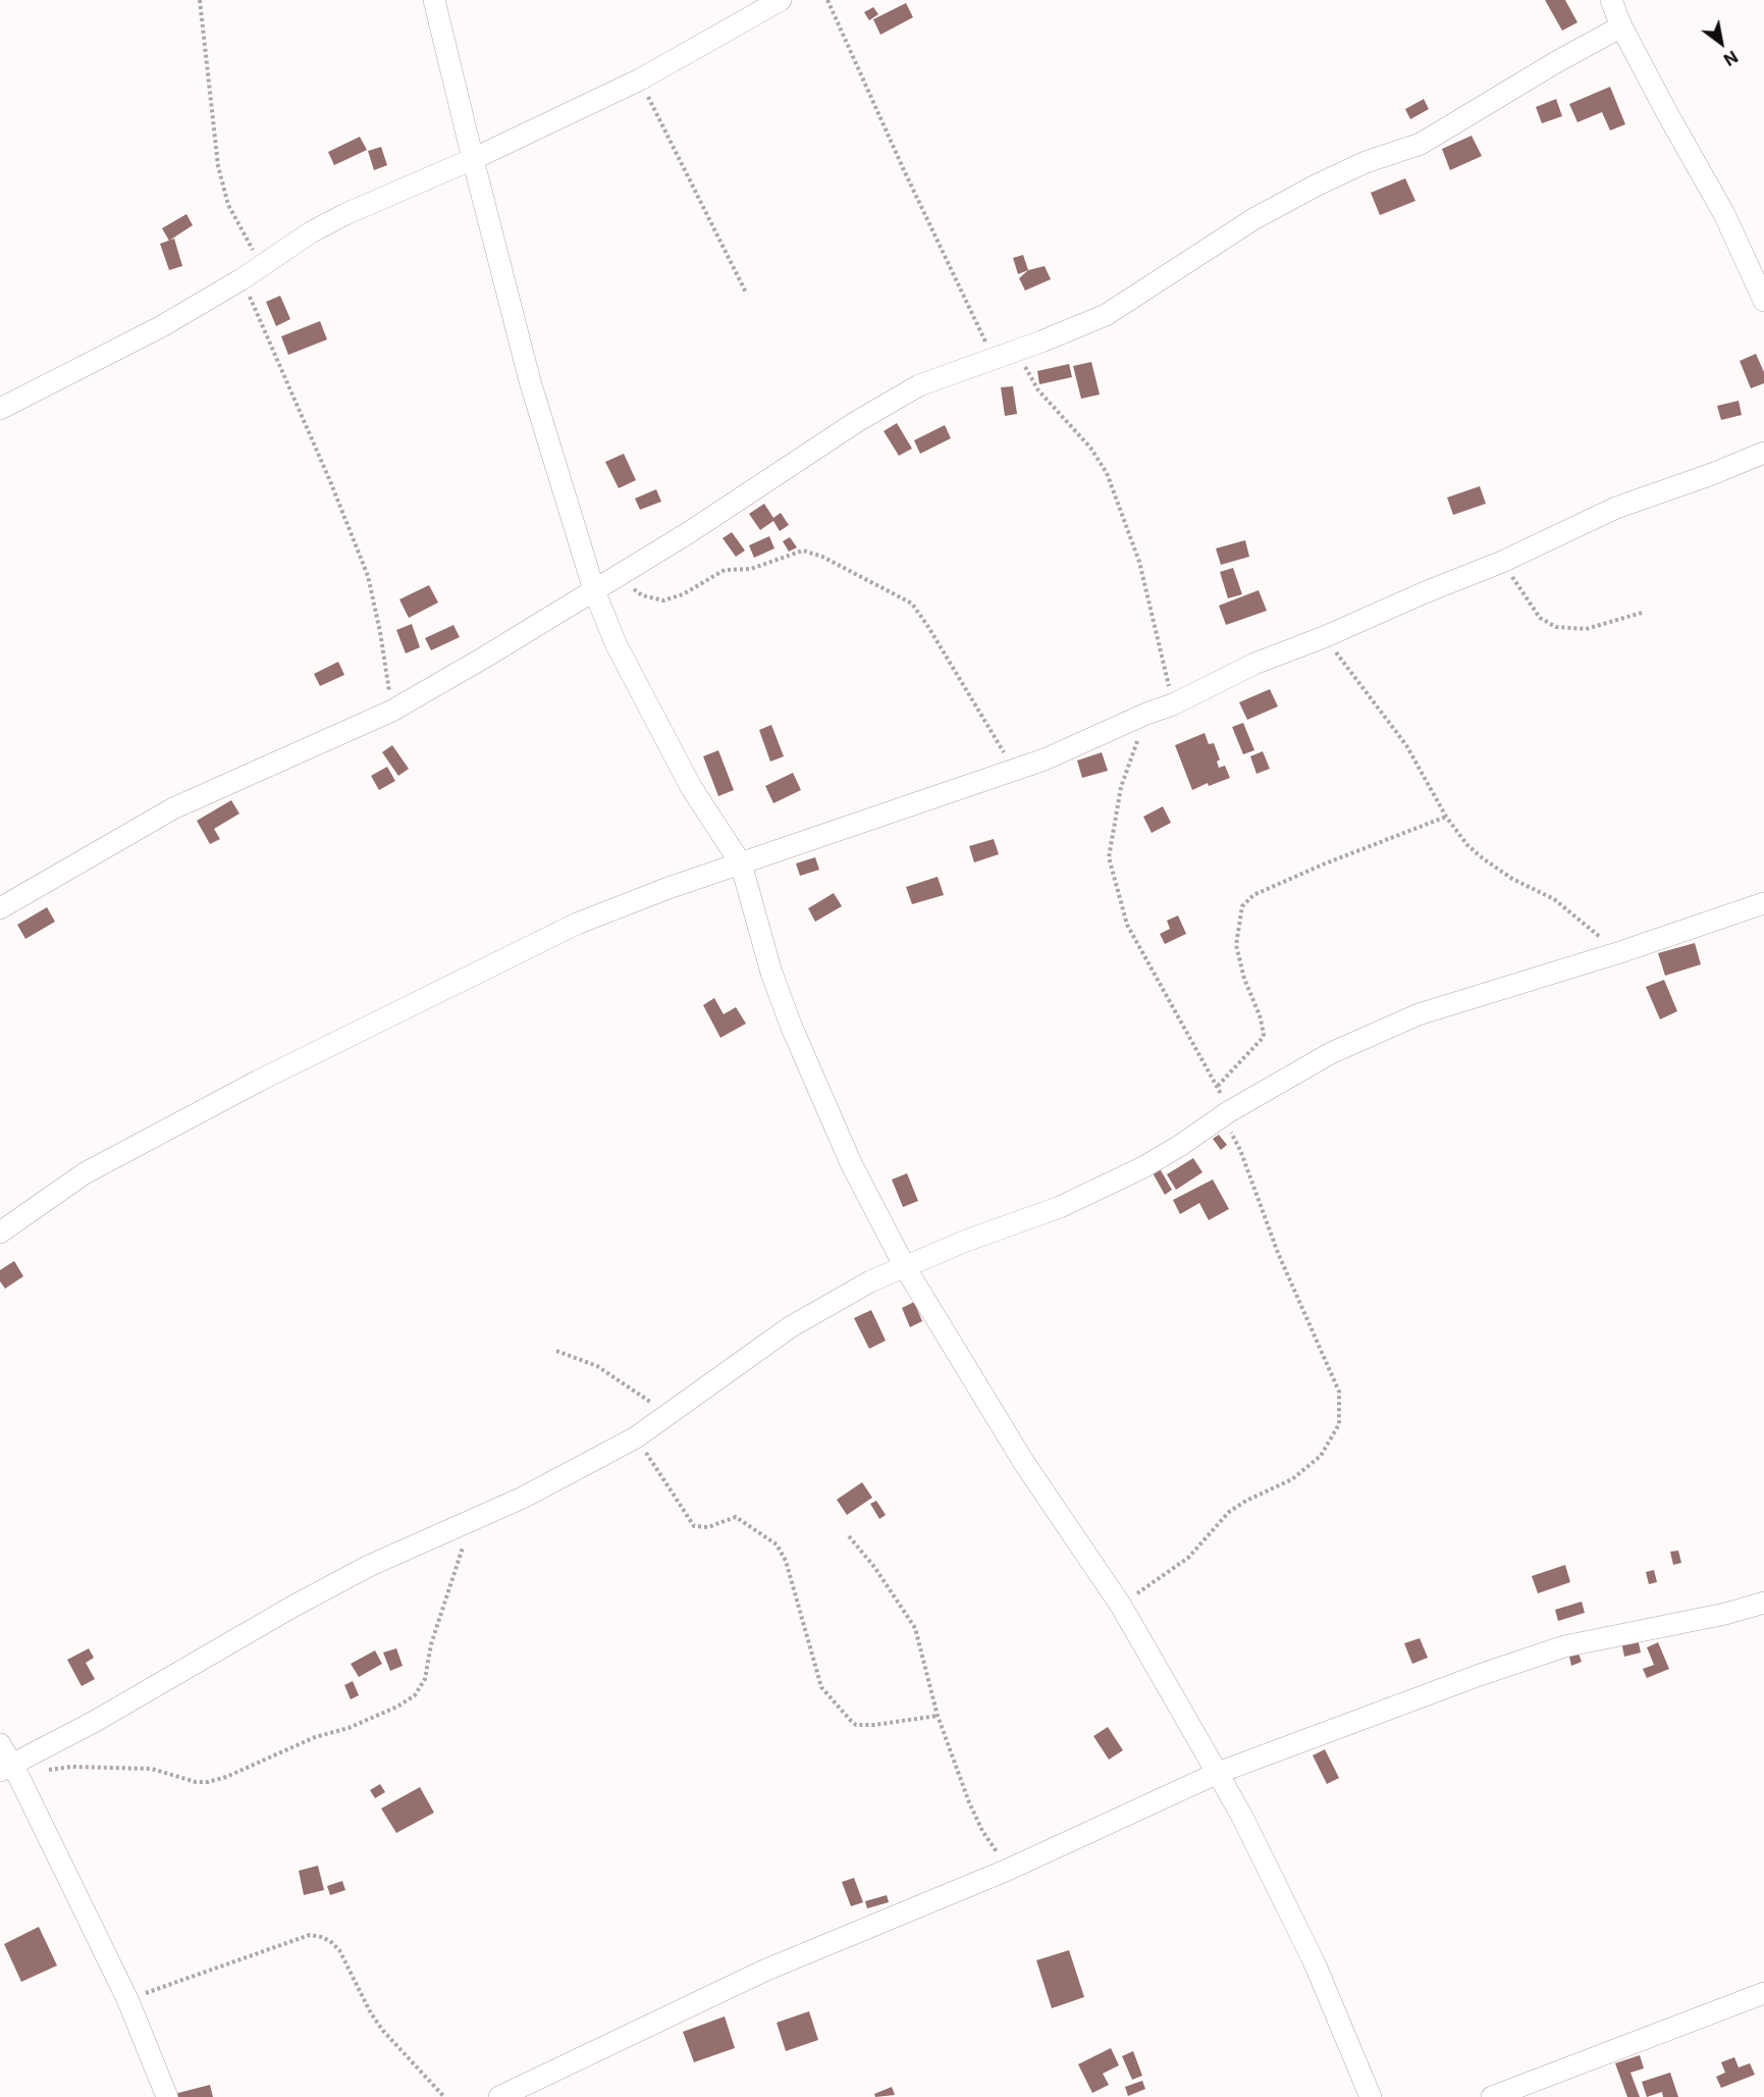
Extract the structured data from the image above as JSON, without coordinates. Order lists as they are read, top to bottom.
{
  "north": "bottom right"
}
